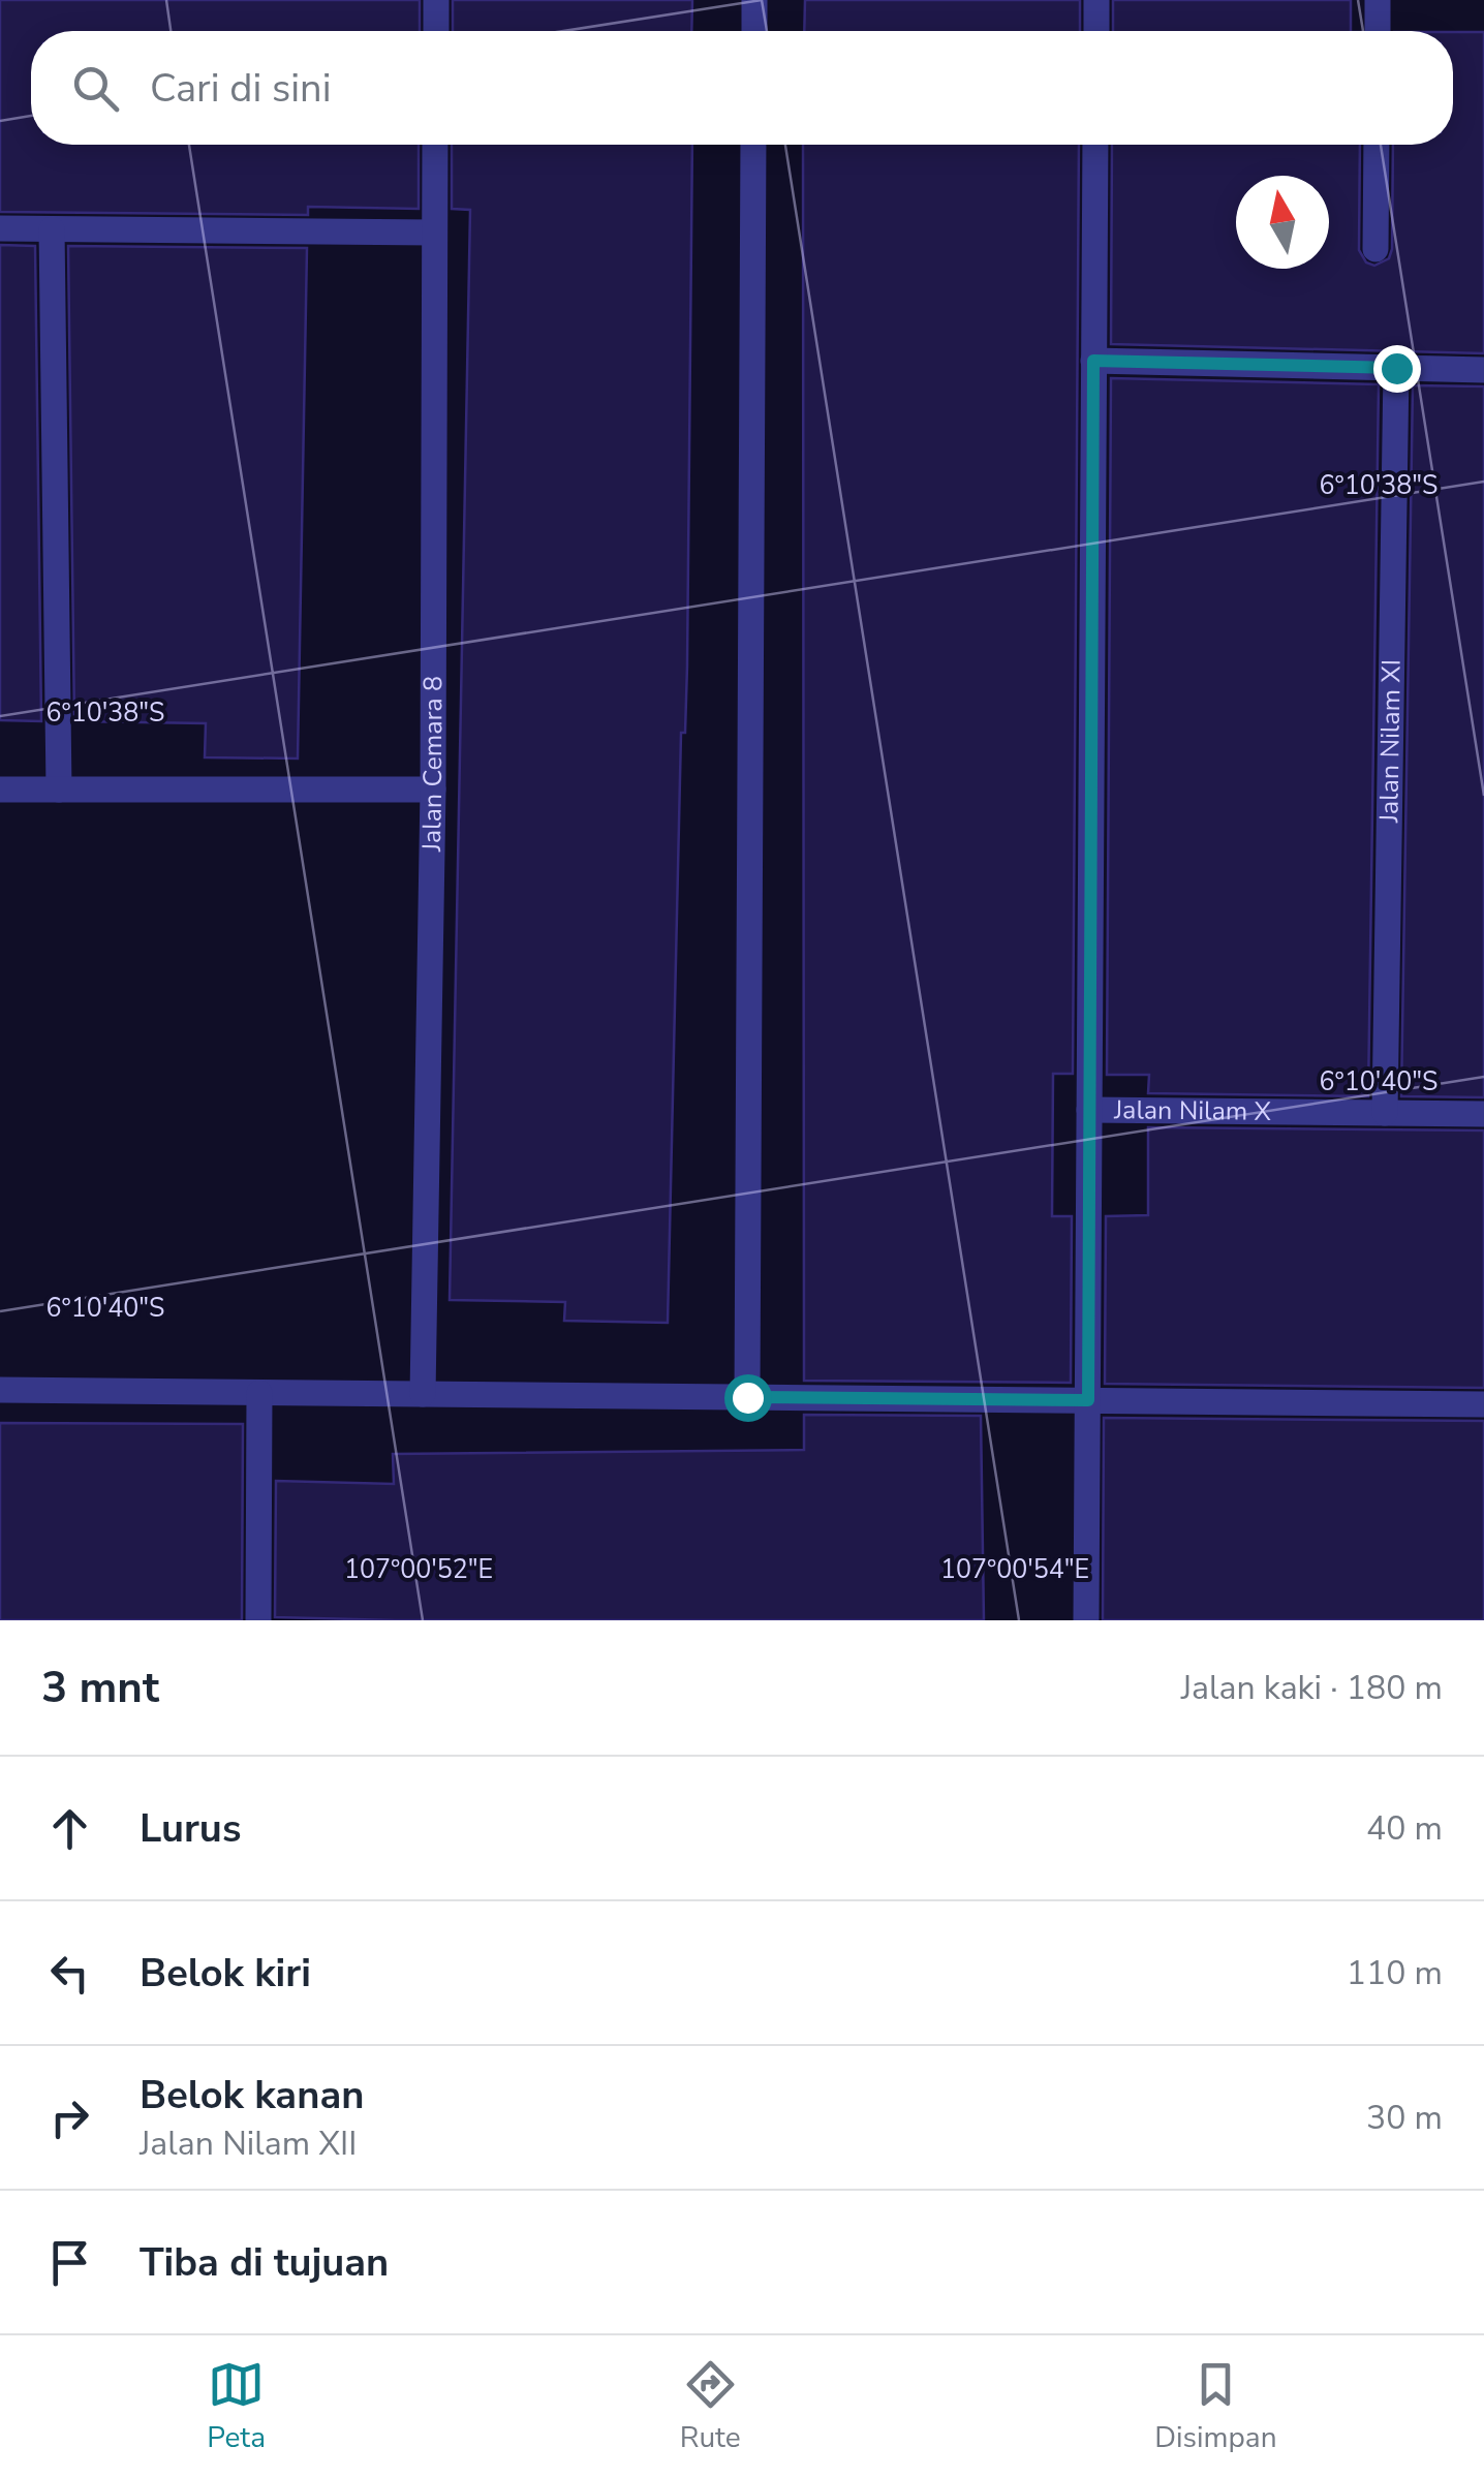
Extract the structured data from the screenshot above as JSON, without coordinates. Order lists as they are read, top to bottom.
{
  "streets": {
    "street": ["Jalan Nilam XI", "Jalan Cemara 8", "Jalan Nilam X"]
  },
  "crossings": [
    ["Jalan Nilam XI", "Jalan Nilam X"]
  ],
  "north": "top",
  "page": {
    "search": "Cari di sini",
    "heading": ["3 mnt", "Jalan kaki · 180 m"],
    "list": [
      ["Lurus", "40 m"],
      ["Belok kiri", "110 m"],
      ["Belok kanan", "Jalan Nilam XII", "30 m"],
      "Tiba di tujuan"
    ],
    "nav": ["Peta", "Rute", "Disimpan"]
  },
  "coordinates": [
    "6°10'38\"S",
    "6°10'40\"S",
    "107°00'52\"E",
    "107°00'54\"E"
  ]
}
